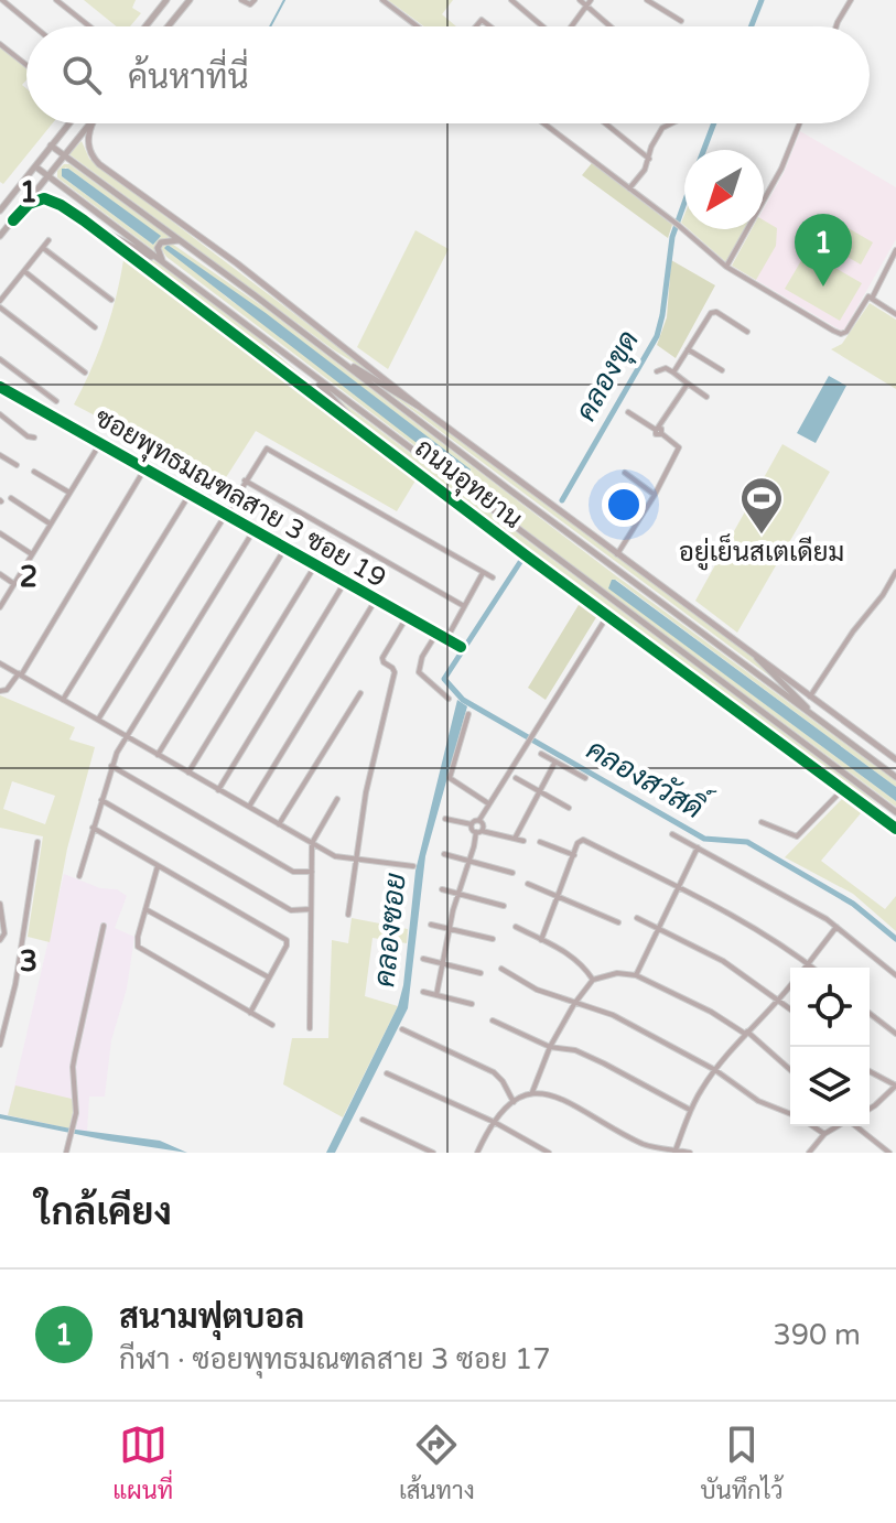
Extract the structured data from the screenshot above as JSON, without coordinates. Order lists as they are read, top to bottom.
{
  "streets": {
    "main road": ["ถนนอุทยาน"],
    "street": ["ซอยพุทธมณฑลสาย 3 ซอย 19"]
  },
  "water": ["คลองขุด", "คลองสวัสดิ์", "คลองซอย"],
  "places": {
    "sports": ["อยู่เย็นสเตเดียม"]
  },
  "north": "bottom left",
  "page": {
    "search": "ค้นหาที่นี่",
    "pins": "1",
    "heading": "ใกล้เคียง",
    "list": [
      {
        "mark": "1",
        "name": "สนามฟุตบอล",
        "note": "กีฬา · ซอยพุทธมณฑลสาย 3 ซอย 17",
        "value": "390 m"
      }
    ],
    "nav": ["แผนที่", "เส้นทาง", "บันทึกไว้"]
  },
  "grid": {
    "rows": ["1", "2", "3"]
  }
}
